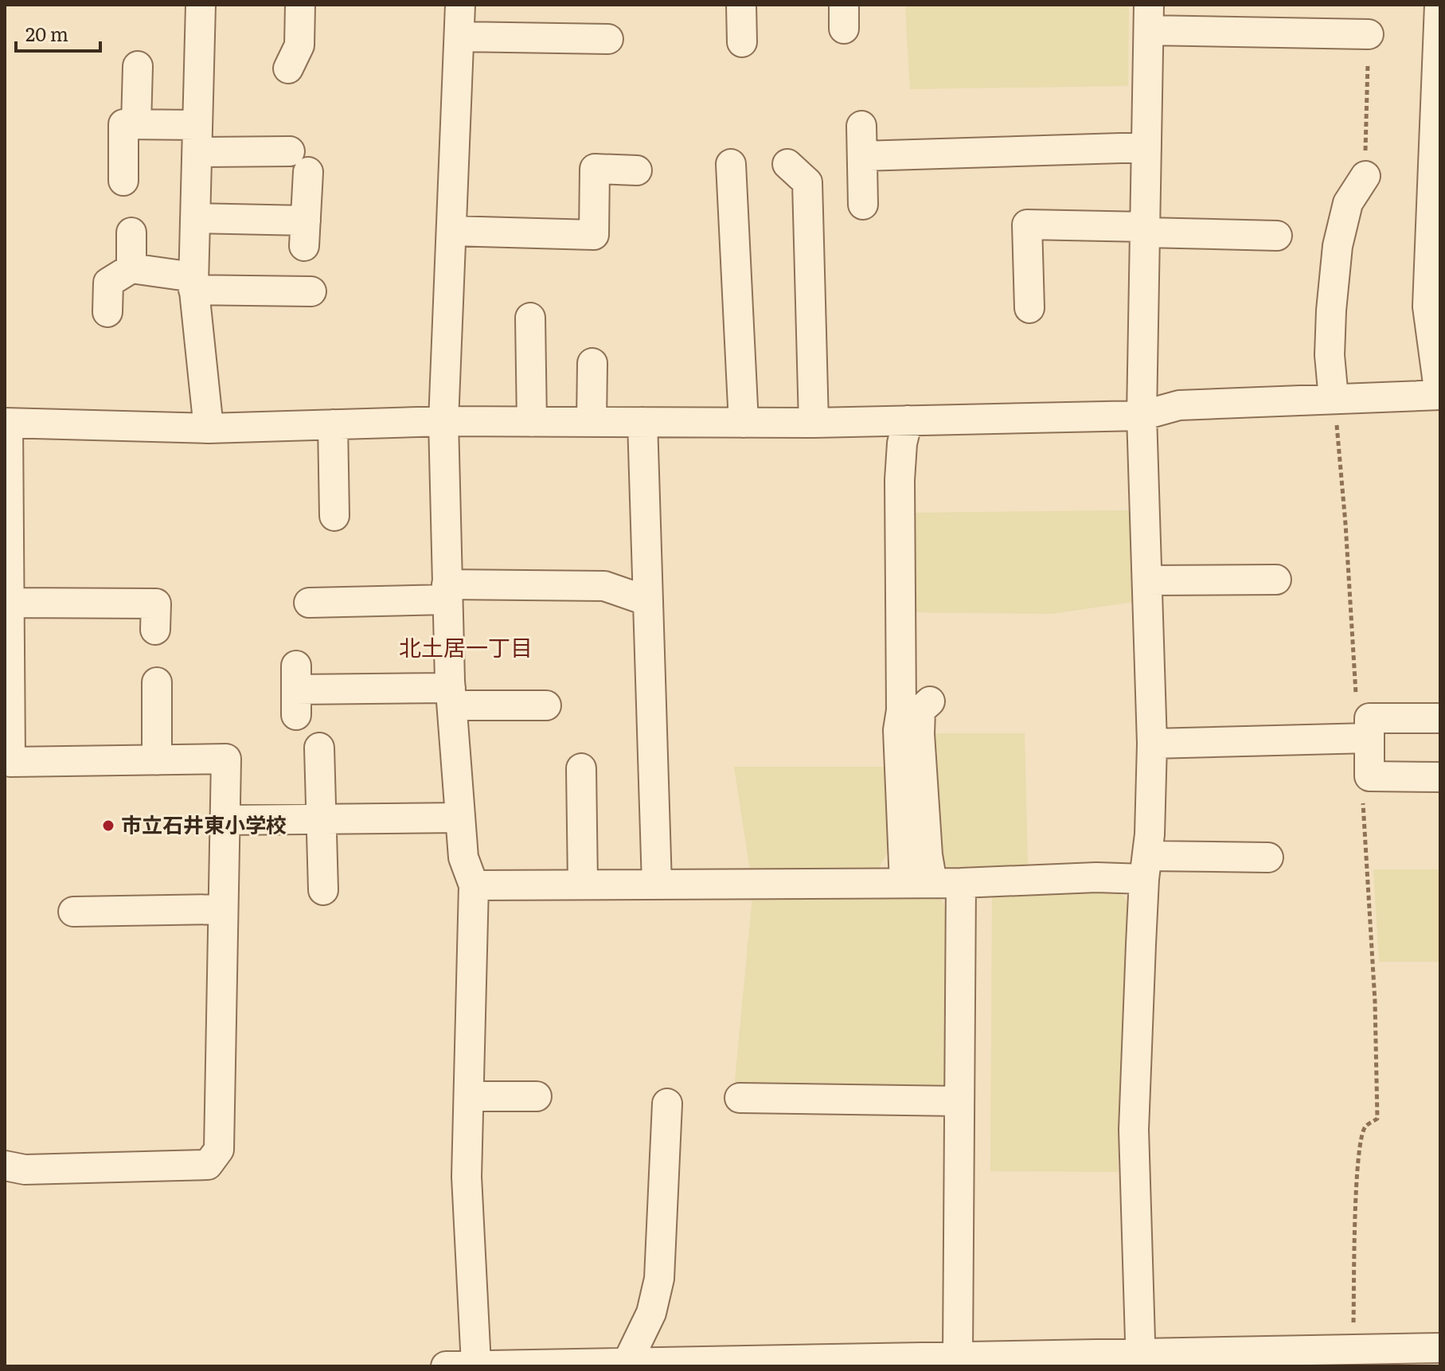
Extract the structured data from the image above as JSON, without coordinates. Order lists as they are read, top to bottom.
{
  "districts": ["北土居一丁目"],
  "places": ["市立石井東小学校"],
  "scale_bar": "20 m"
}
